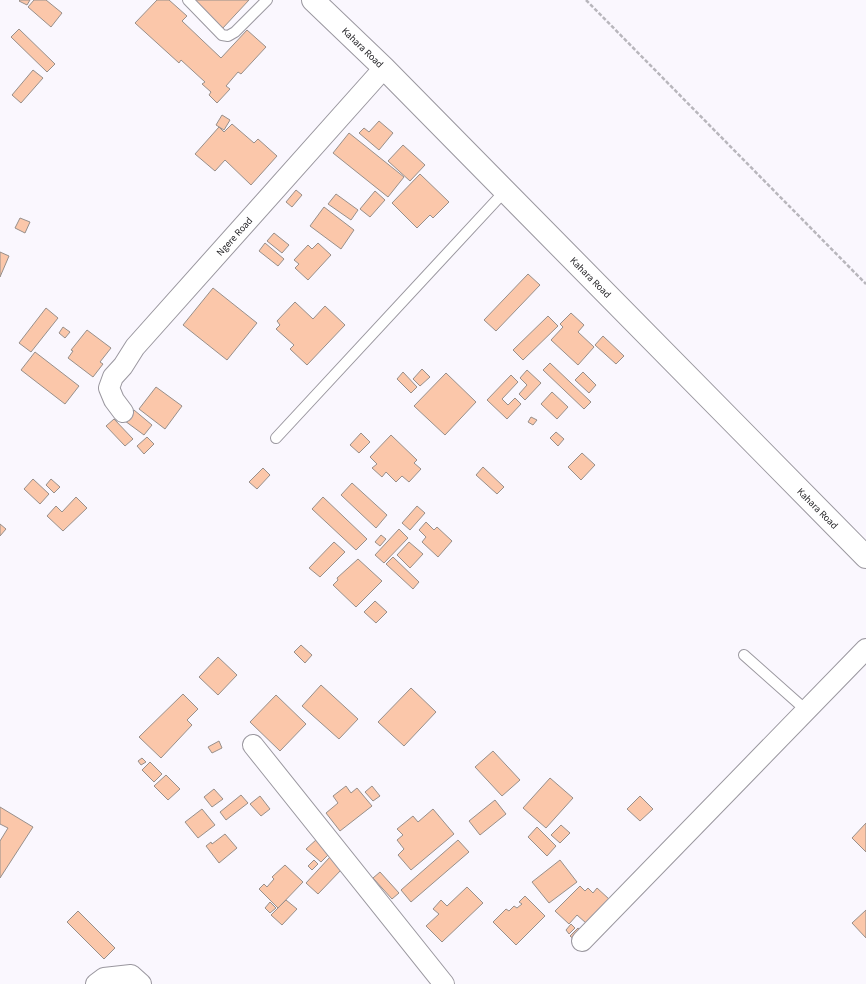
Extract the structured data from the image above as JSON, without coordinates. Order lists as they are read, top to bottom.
{
  "streets": {
    "street": ["Kahara Road", "Ngere Road"]
  },
  "crossings": [
    ["Kahara Road", "Ngere Road"]
  ]
}
